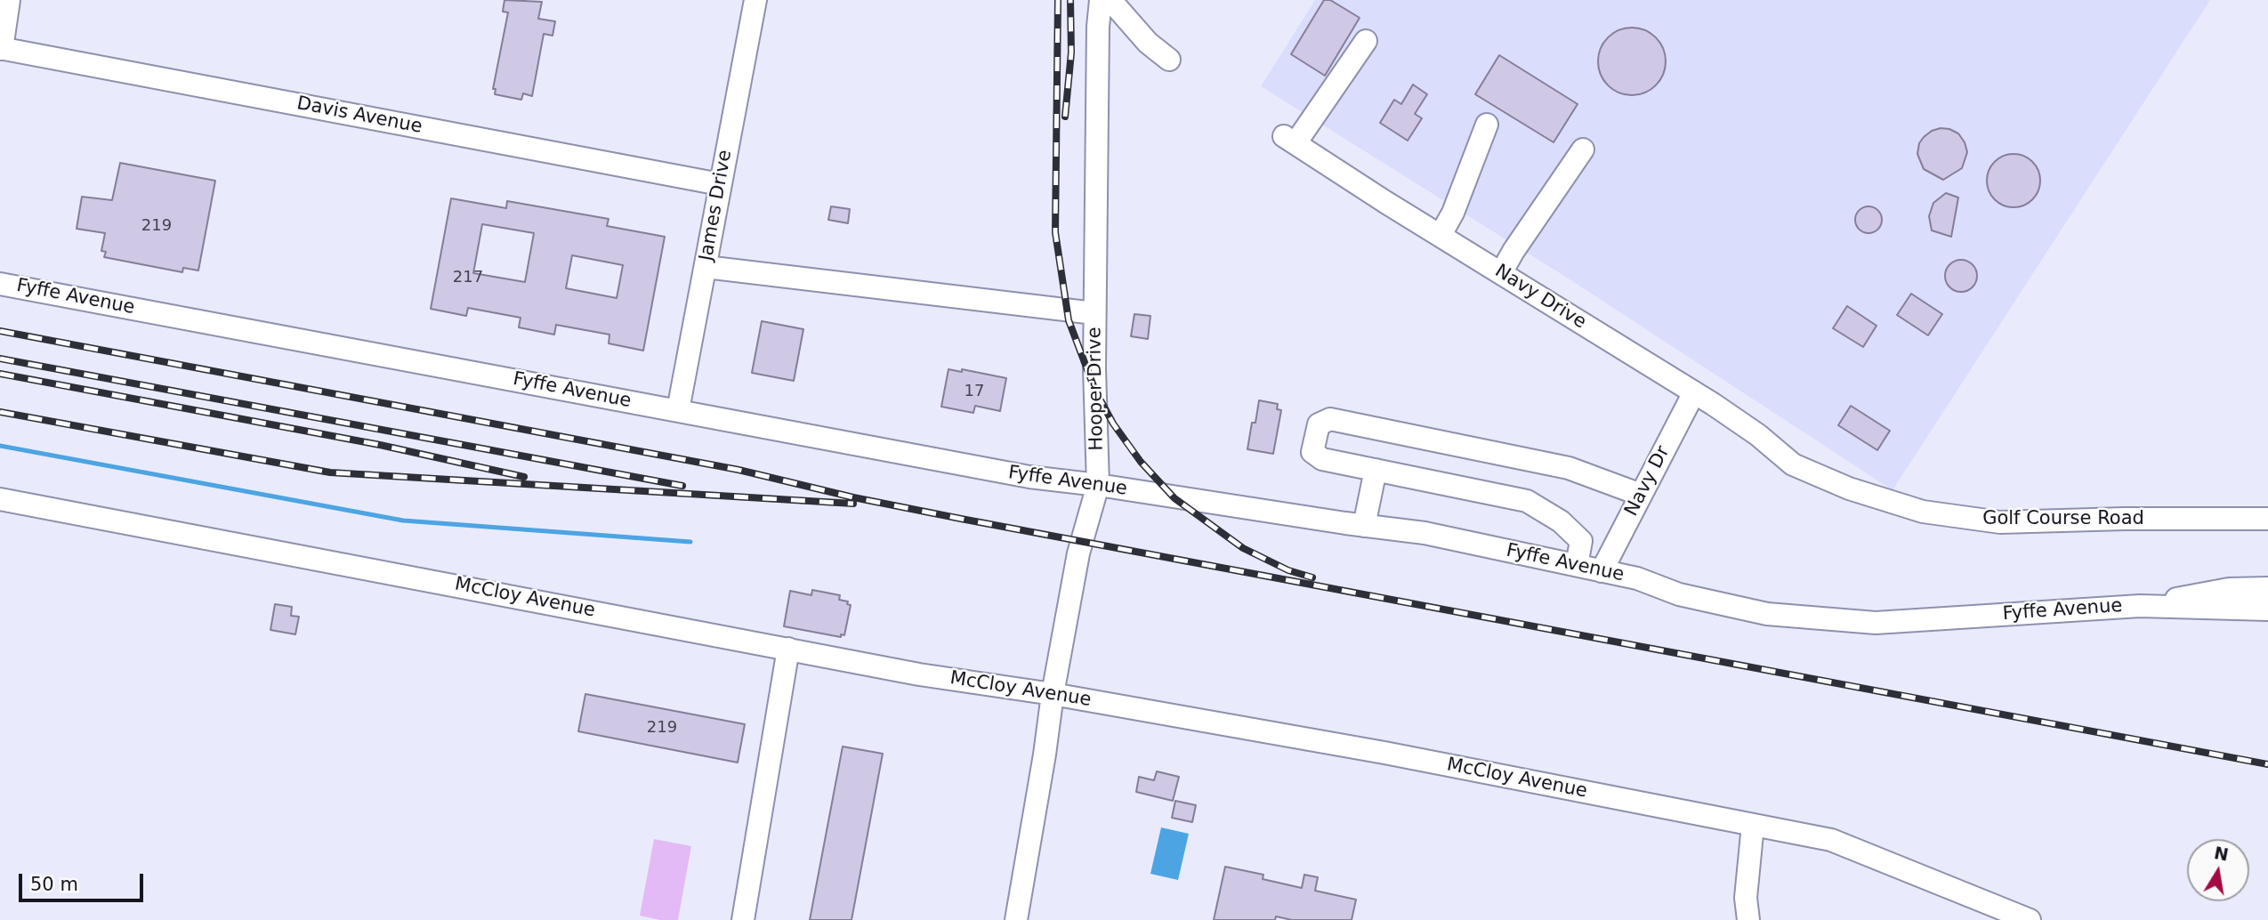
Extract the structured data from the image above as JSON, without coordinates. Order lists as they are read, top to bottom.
{
  "streets": {
    "street": [
      "Davis Avenue",
      "James Drive",
      "Fyffe Avenue",
      "Navy Drive",
      "Hooper Drive",
      "Navy Dr",
      "Golf Course Road",
      "McCloy Avenue"
    ]
  },
  "crossings": [
    ["Davis Avenue", "James Drive"],
    ["James Drive", "Fyffe Avenue"],
    ["Fyffe Avenue", "Hooper Drive"],
    ["Fyffe Avenue", "Navy Dr"],
    ["Navy Drive", "Navy Dr"],
    ["Navy Drive", "Golf Course Road"],
    ["Hooper Drive", "McCloy Avenue"]
  ],
  "house_numbers": [
    "219",
    "217",
    "17",
    "219"
  ],
  "scale_bar": "50 m",
  "north": "top"
}
